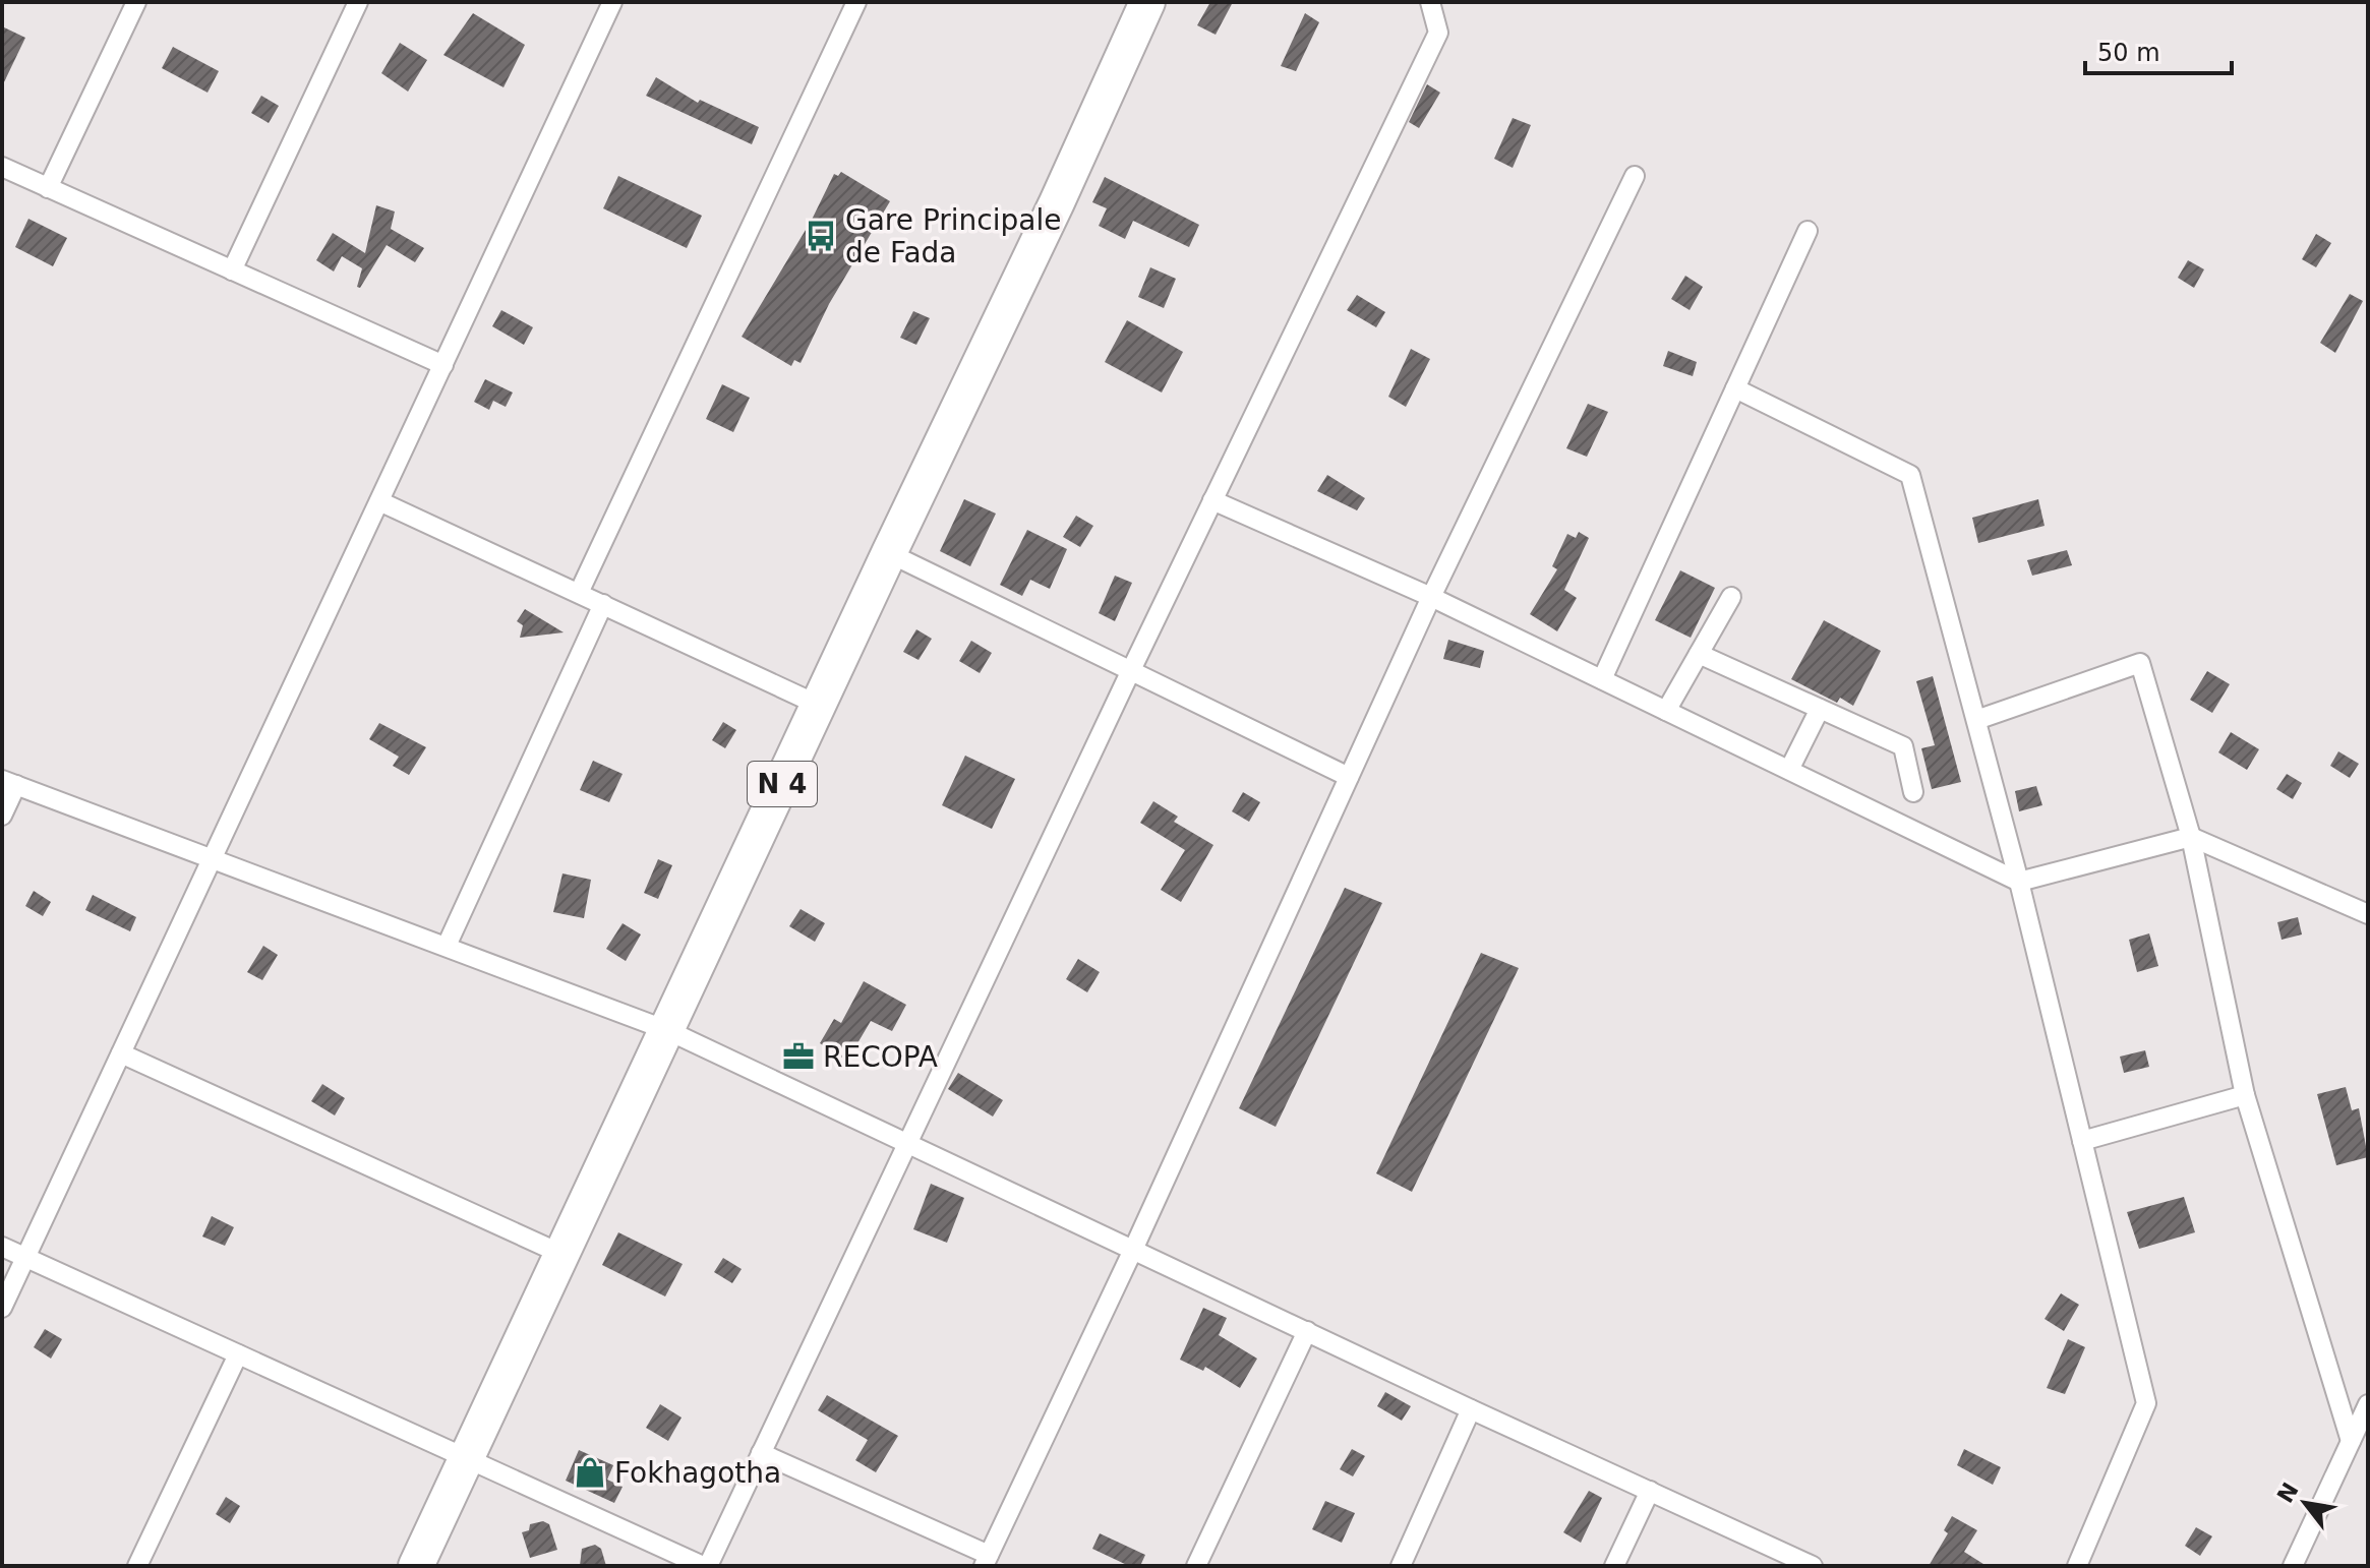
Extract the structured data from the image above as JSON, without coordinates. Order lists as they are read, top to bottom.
{
  "streets": {
    "highway": ["N 4"]
  },
  "places": {
    "bus stop": ["Gare Principale de Fada"],
    "office": ["RECOPA"],
    "shop": ["Fokhagotha"]
  },
  "scale_bar": "50 m",
  "north": "top left"
}
